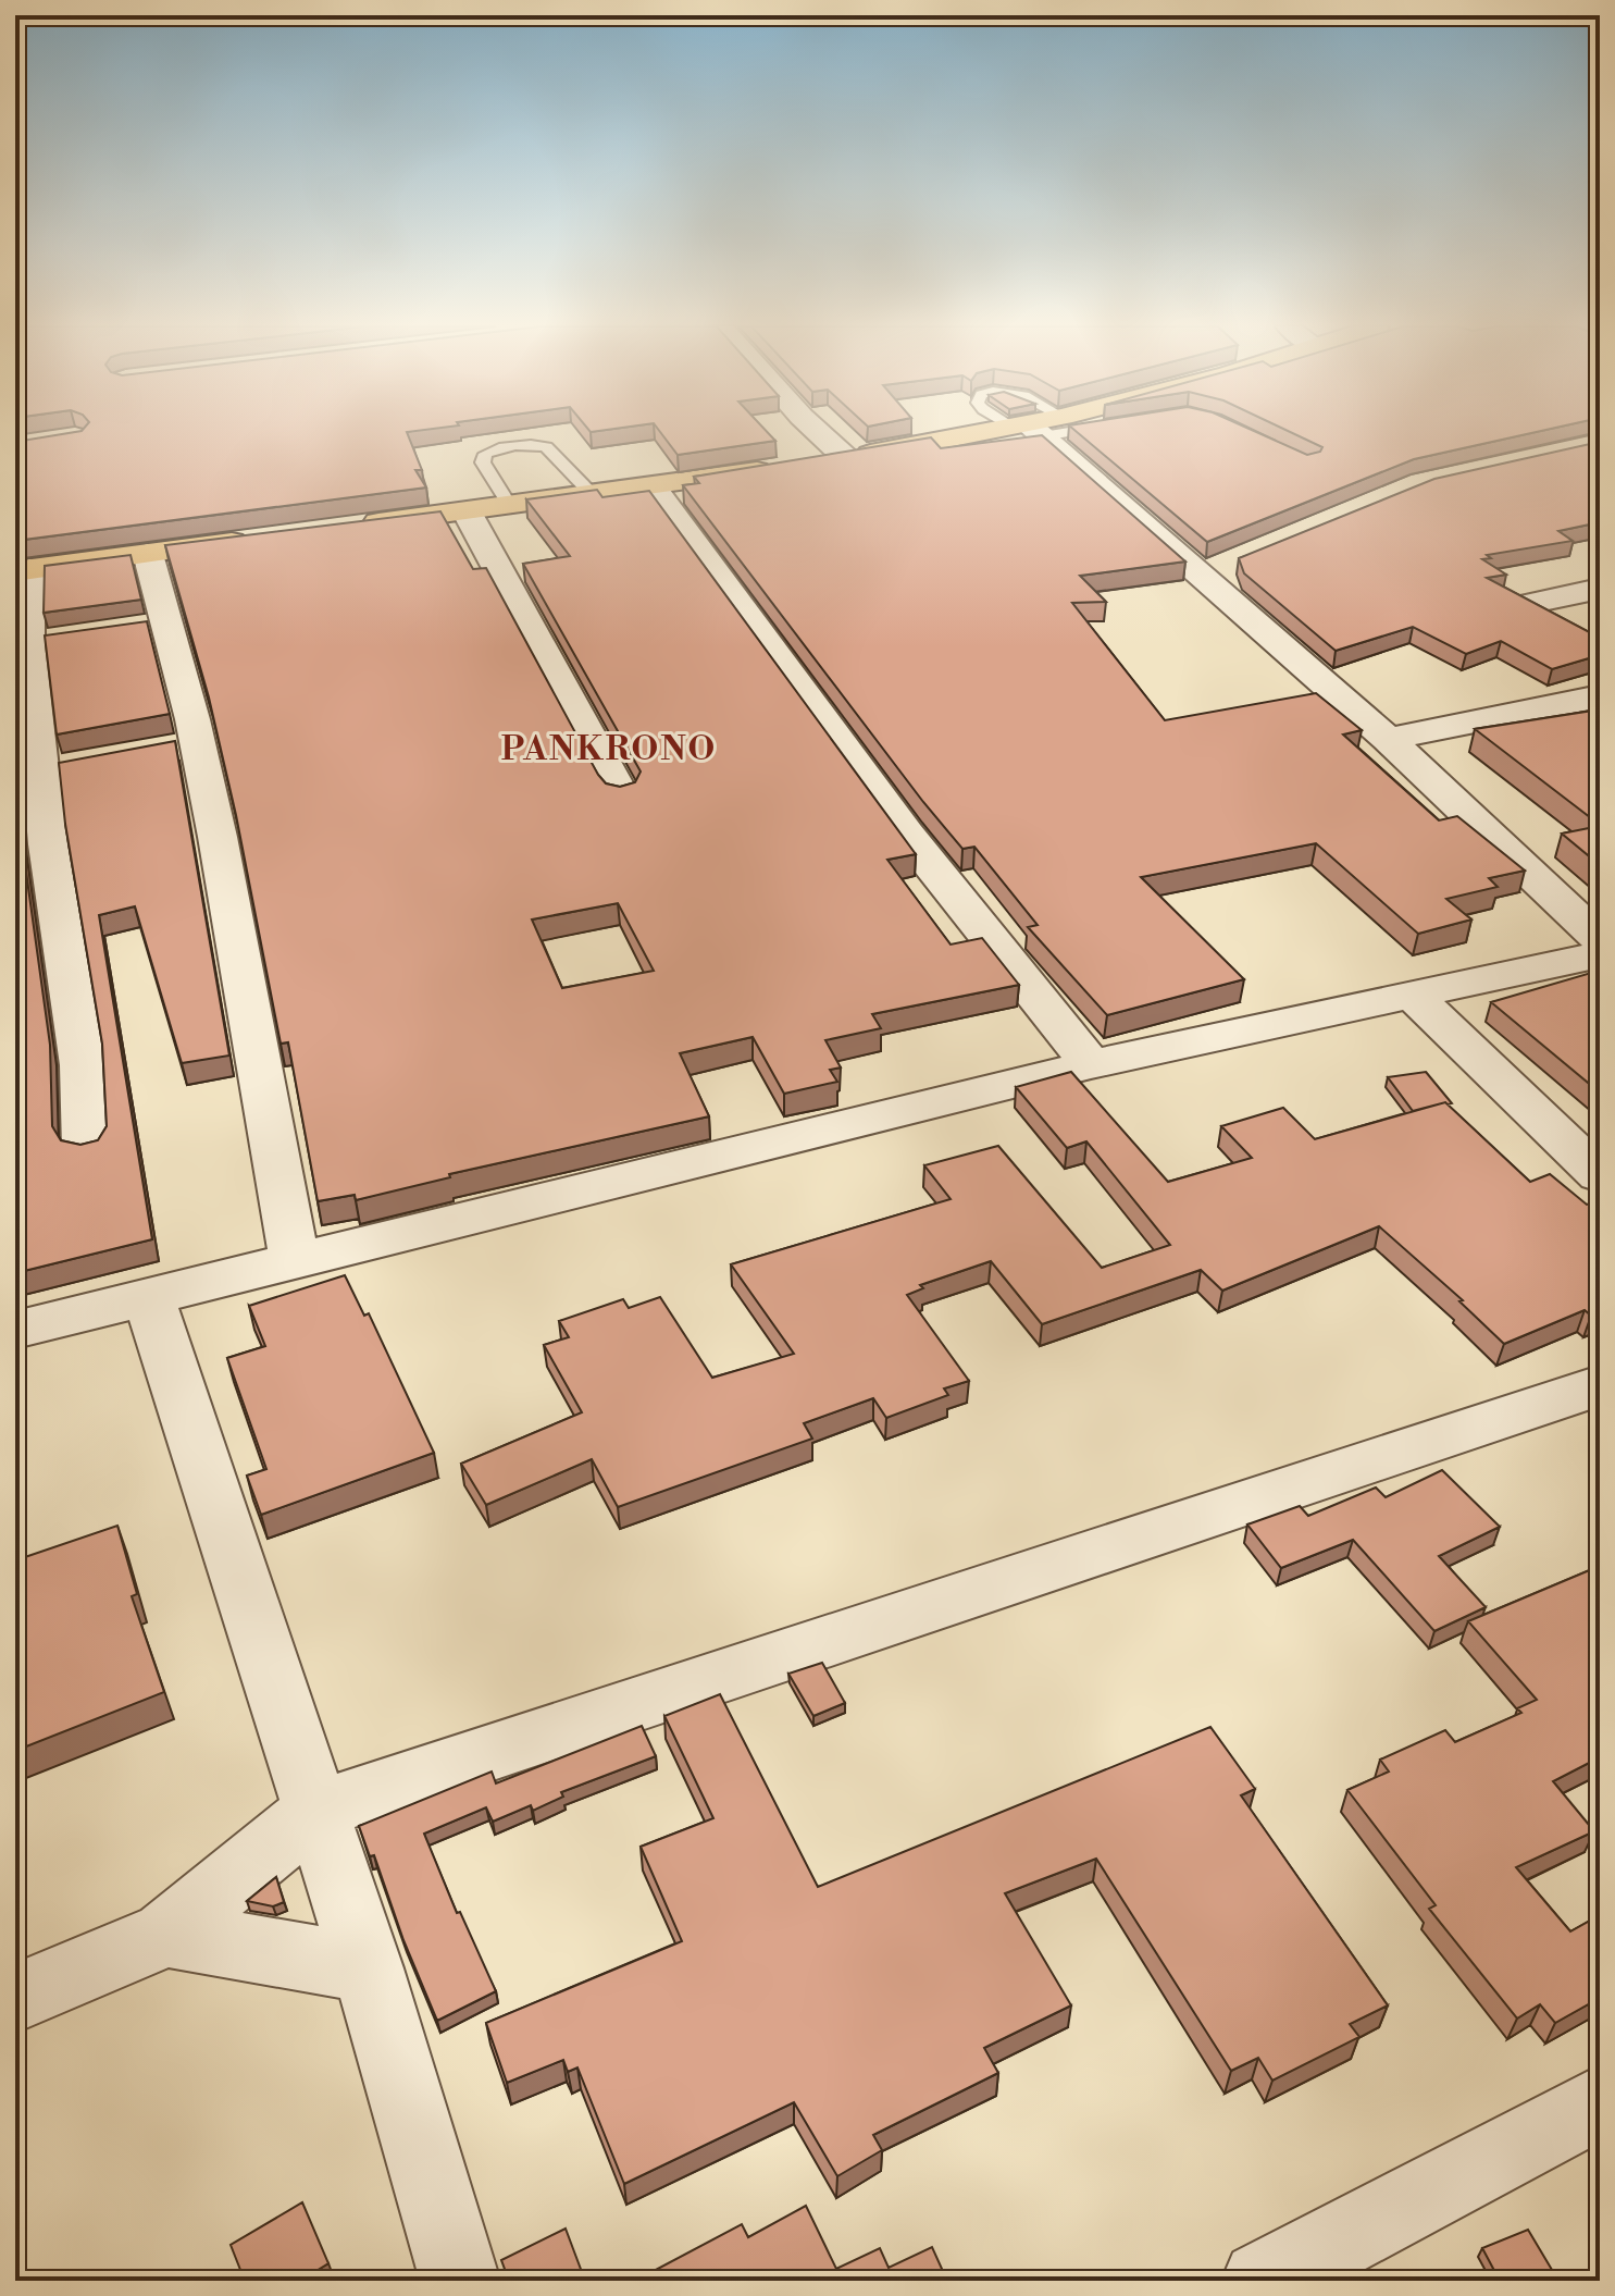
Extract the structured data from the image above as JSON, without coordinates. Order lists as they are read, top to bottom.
{
  "districts": ["PANKRONO"]
}
